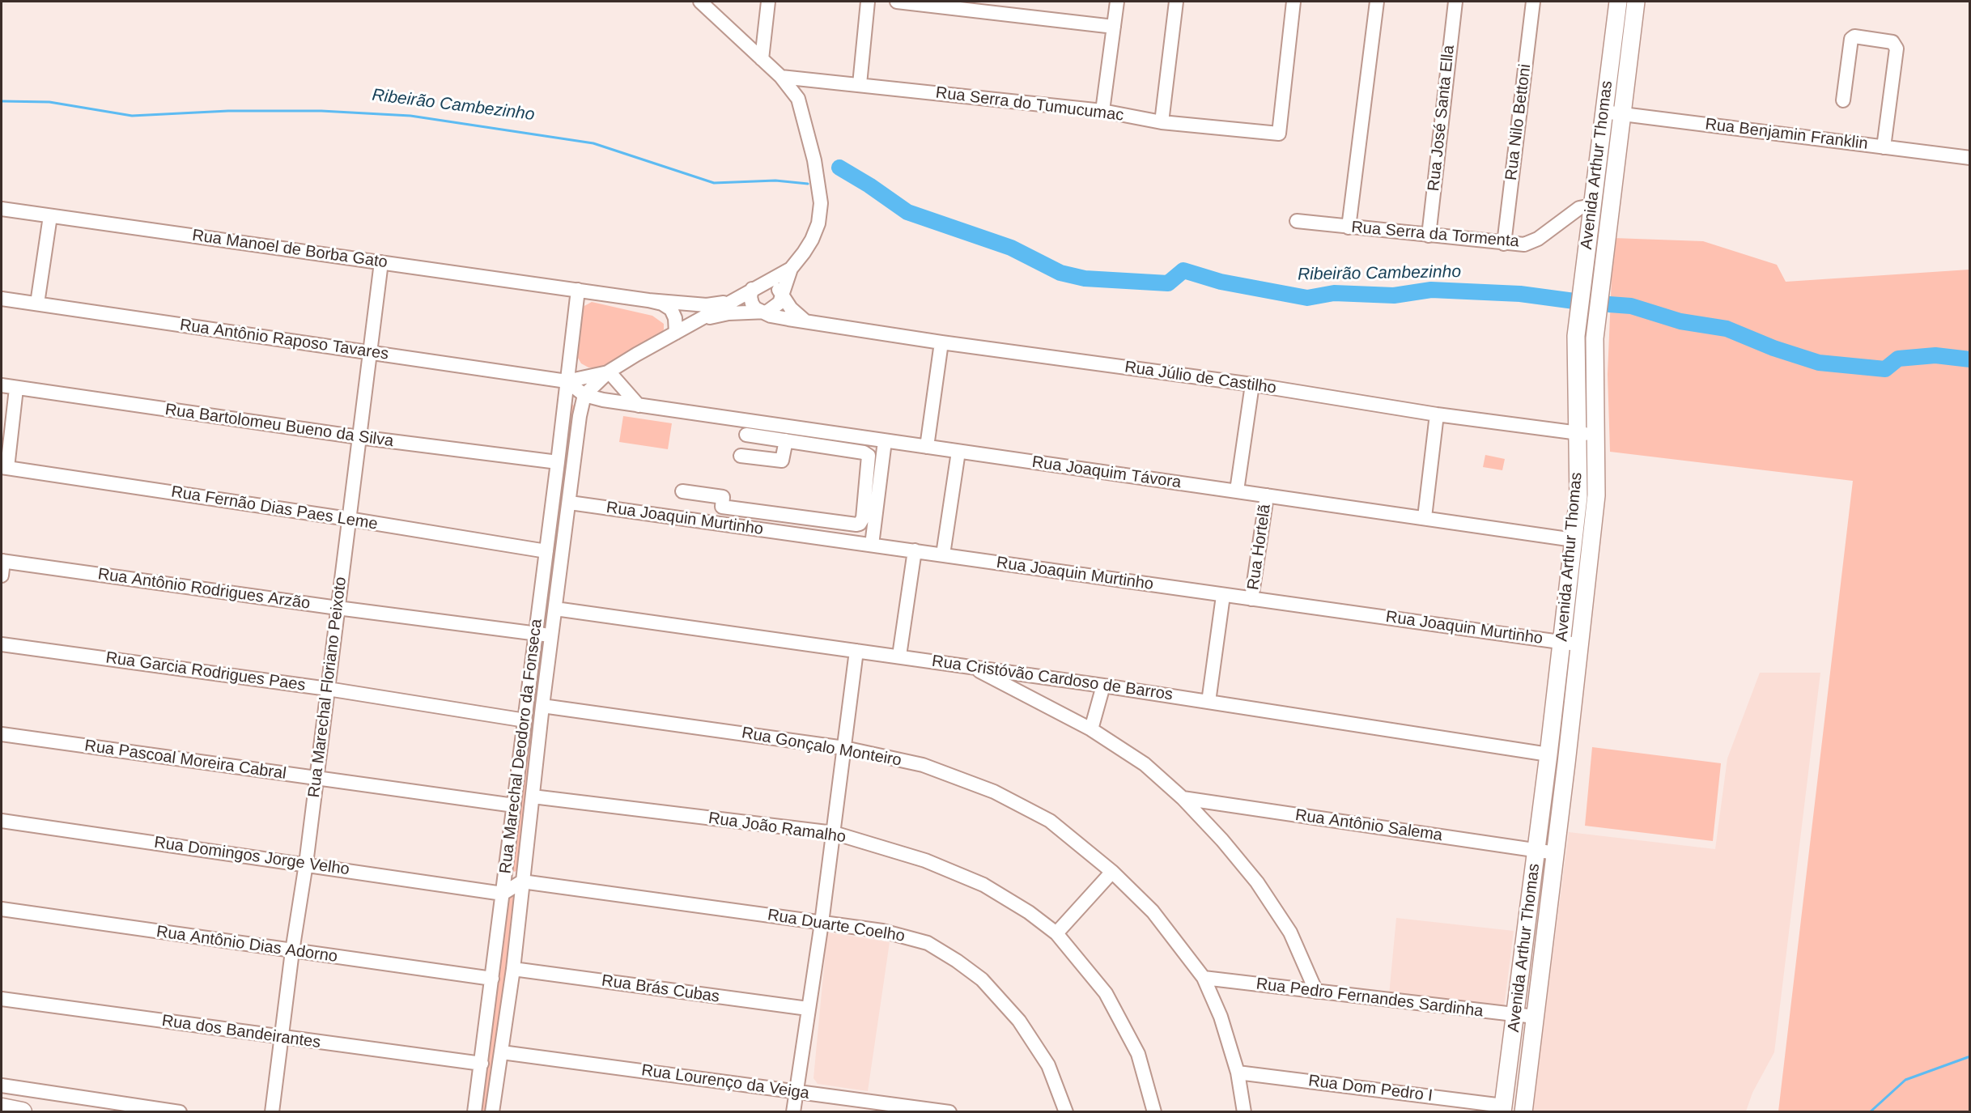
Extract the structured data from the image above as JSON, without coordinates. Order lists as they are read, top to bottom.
{
  "streets": {
    "main road": ["Avenida Arthur Thomas"],
    "street": [
      "Rua Serra do Tumucumac",
      "Rua José Santa Ella",
      "Rua Nilo Bettoni",
      "Rua Benjamin Franklin",
      "Rua Serra da Tormenta",
      "Rua Manoel de Borba Gato",
      "Rua Antônio Raposo Tavares",
      "Rua Júlio de Castilho",
      "Rua Bartolomeu Bueno da Silva",
      "Rua Joaquim Távora",
      "Rua Fernão Dias Paes Leme",
      "Rua Joaquin Murtinho",
      "Rua Hortelã",
      "Rua Antônio Rodrigues Arzão",
      "Rua Garcia Rodrigues Paes",
      "Rua Cristóvão Cardoso de Barros",
      "Rua Marechal Floriano Peixoto",
      "Rua Marechal Deodoro da Fonseca",
      "Rua Gonçalo Monteiro",
      "Rua Pascoal Moreira Cabral",
      "Rua Antônio Salema",
      "Rua João Ramalho",
      "Rua Domingos Jorge Velho",
      "Rua Duarte Coelho",
      "Rua Antônio Dias Adorno",
      "Rua Brás Cubas",
      "Rua Pedro Fernandes Sardinha",
      "Rua dos Bandeirantes",
      "Rua Lourenço da Veiga",
      "Rua Dom Pedro I"
    ]
  },
  "crossings": [
    ["Rua José Santa Ella", "Rua Serra da Tormenta"],
    ["Rua Nilo Bettoni", "Rua Serra da Tormenta"],
    ["Rua Benjamin Franklin", "Avenida Arthur Thomas"],
    ["Avenida Arthur Thomas", "Rua Serra da Tormenta"],
    ["Avenida Arthur Thomas", "Rua Júlio de Castilho"],
    ["Avenida Arthur Thomas", "Rua Joaquim Távora"],
    ["Avenida Arthur Thomas", "Rua Joaquin Murtinho"],
    ["Avenida Arthur Thomas", "Rua Cristóvão Cardoso de Barros"],
    ["Avenida Arthur Thomas", "Rua Antônio Salema"],
    ["Avenida Arthur Thomas", "Rua Pedro Fernandes Sardinha"],
    ["Avenida Arthur Thomas", "Rua Dom Pedro I"],
    ["Rua Manoel de Borba Gato", "Rua Marechal Floriano Peixoto"],
    ["Rua Manoel de Borba Gato", "Rua Marechal Deodoro da Fonseca"],
    ["Rua Antônio Raposo Tavares", "Rua Joaquim Távora"],
    ["Rua Antônio Raposo Tavares", "Rua Marechal Floriano Peixoto"],
    ["Rua Antônio Raposo Tavares", "Rua Marechal Deodoro da Fonseca"],
    ["Rua Bartolomeu Bueno da Silva", "Rua Marechal Floriano Peixoto"],
    ["Rua Bartolomeu Bueno da Silva", "Rua Marechal Deodoro da Fonseca"],
    ["Rua Joaquim Távora", "Rua Hortelã"],
    ["Rua Joaquim Távora", "Rua Marechal Deodoro da Fonseca"],
    ["Rua Fernão Dias Paes Leme", "Rua Marechal Floriano Peixoto"],
    ["Rua Fernão Dias Paes Leme", "Rua Marechal Deodoro da Fonseca"],
    ["Rua Joaquin Murtinho", "Rua Hortelã"],
    ["Rua Antônio Rodrigues Arzão", "Rua Marechal Floriano Peixoto"],
    ["Rua Antônio Rodrigues Arzão", "Rua Marechal Deodoro da Fonseca"],
    ["Rua Garcia Rodrigues Paes", "Rua Marechal Floriano Peixoto"],
    ["Rua Garcia Rodrigues Paes", "Rua Marechal Deodoro da Fonseca"],
    ["Rua Marechal Floriano Peixoto", "Rua Pascoal Moreira Cabral"],
    ["Rua Marechal Floriano Peixoto", "Rua Domingos Jorge Velho"],
    ["Rua Marechal Floriano Peixoto", "Rua Antônio Dias Adorno"],
    ["Rua Marechal Floriano Peixoto", "Rua dos Bandeirantes"],
    ["Rua Marechal Deodoro da Fonseca", "Rua Pascoal Moreira Cabral"],
    ["Rua Marechal Deodoro da Fonseca", "Rua Domingos Jorge Velho"],
    ["Rua Marechal Deodoro da Fonseca", "Rua Antônio Dias Adorno"],
    ["Rua Marechal Deodoro da Fonseca", "Rua dos Bandeirantes"],
    ["Rua Gonçalo Monteiro", "Rua Pedro Fernandes Sardinha"],
    ["Rua Gonçalo Monteiro", "Rua Dom Pedro I"]
  ],
  "water": ["Ribeirão Cambezinho"]
}
